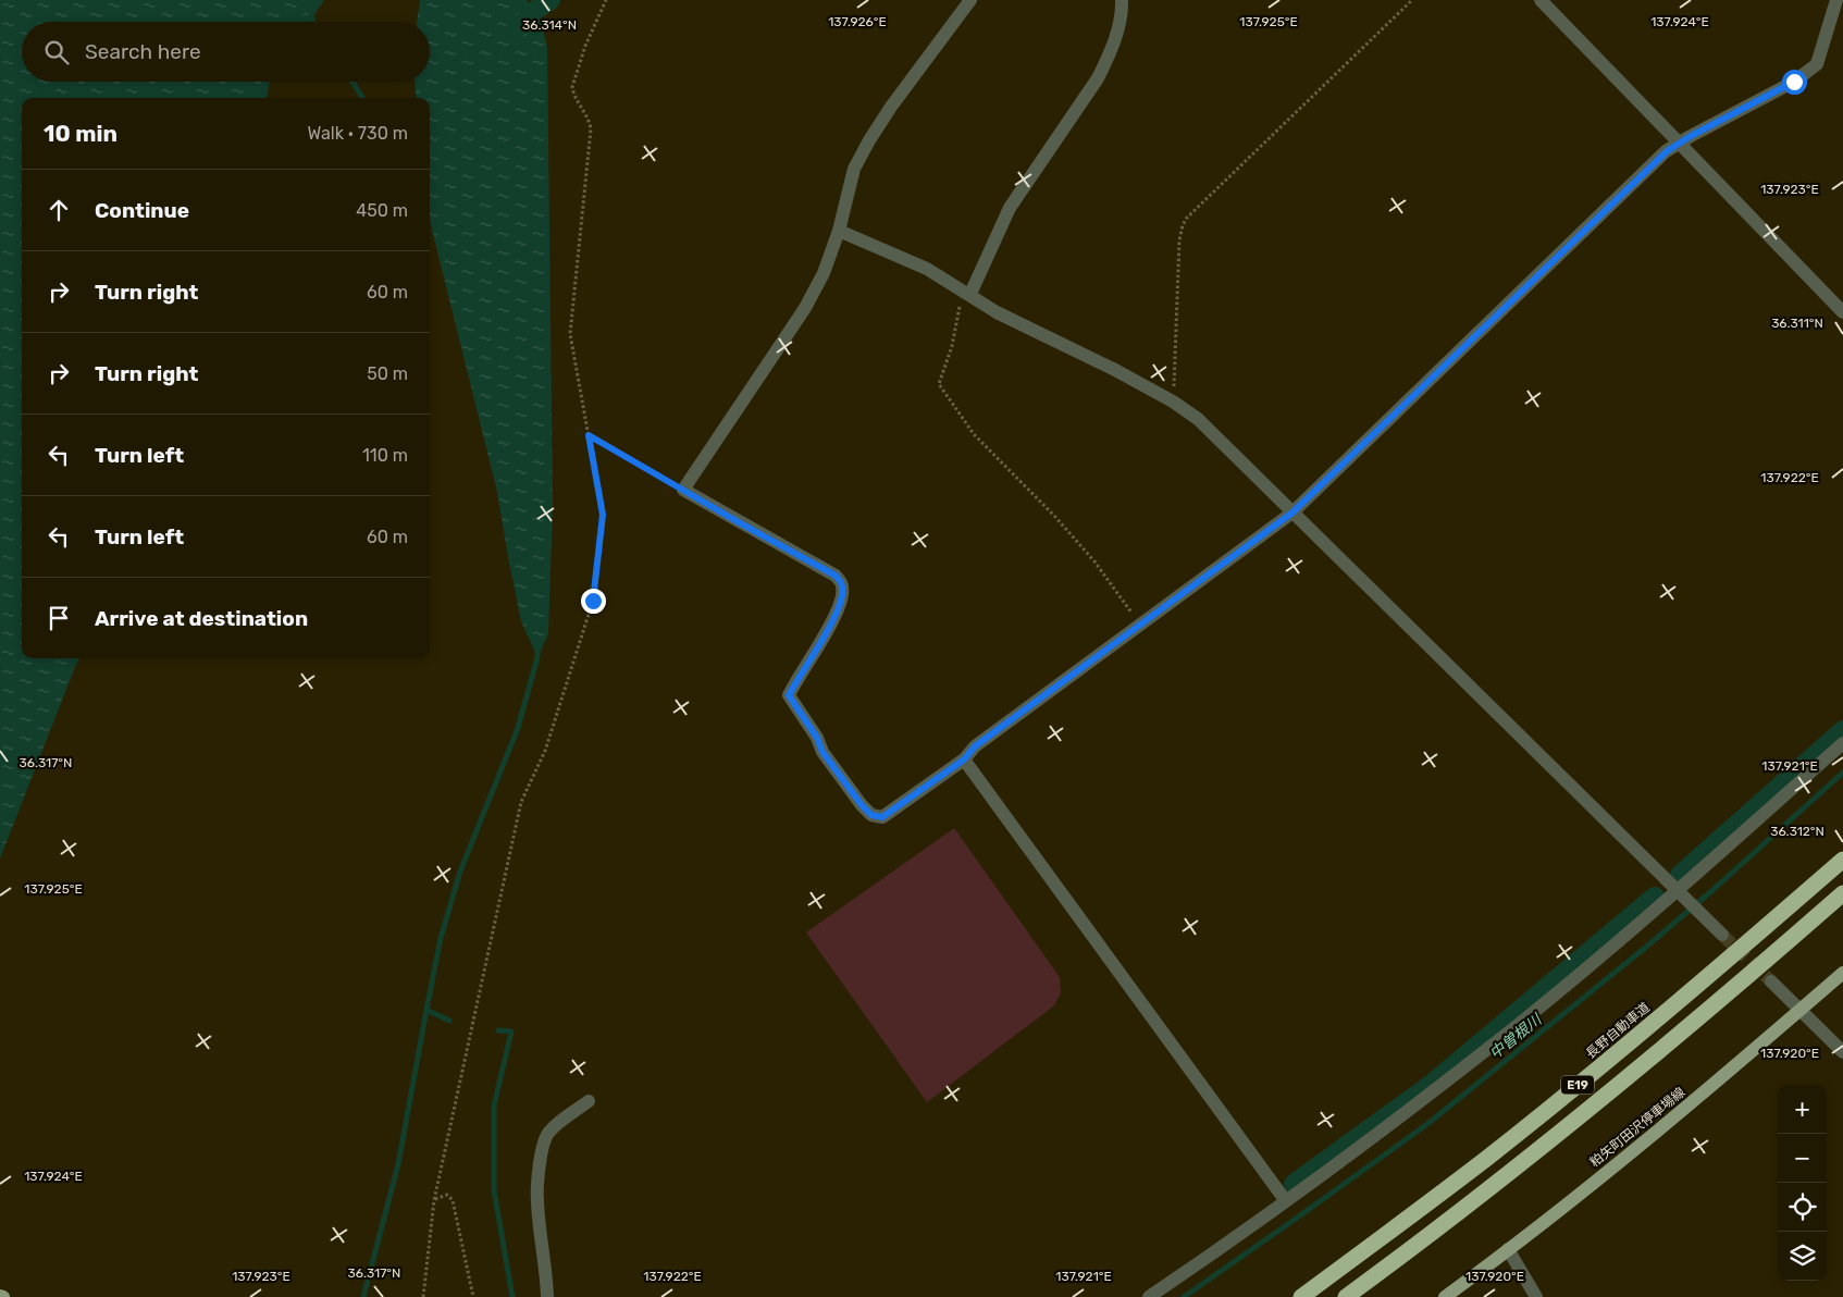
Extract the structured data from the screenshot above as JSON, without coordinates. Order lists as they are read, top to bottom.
{
  "streets": {
    "highway": ["長野自動車道", "E19"],
    "main road": ["粕矢町田沢停車場線"]
  },
  "water": ["中曽根川"],
  "page": {
    "search": "Search here",
    "heading": ["10 min", "Walk · 730 m"],
    "list": [
      ["Continue", "450 m"],
      ["Turn right", "60 m"],
      ["Turn right", "50 m"],
      ["Turn left", "110 m"],
      ["Turn left", "60 m"],
      "Arrive at destination"
    ],
    "map_buttons": ["+", "−"]
  },
  "coordinates": [
    "137.926°E",
    "137.924°E",
    "137.925°E",
    "36.314°N",
    "137.923°E",
    "36.311°N",
    "137.922°E",
    "36.317°N",
    "137.921°E",
    "36.312°N",
    "137.920°E"
  ]
}
